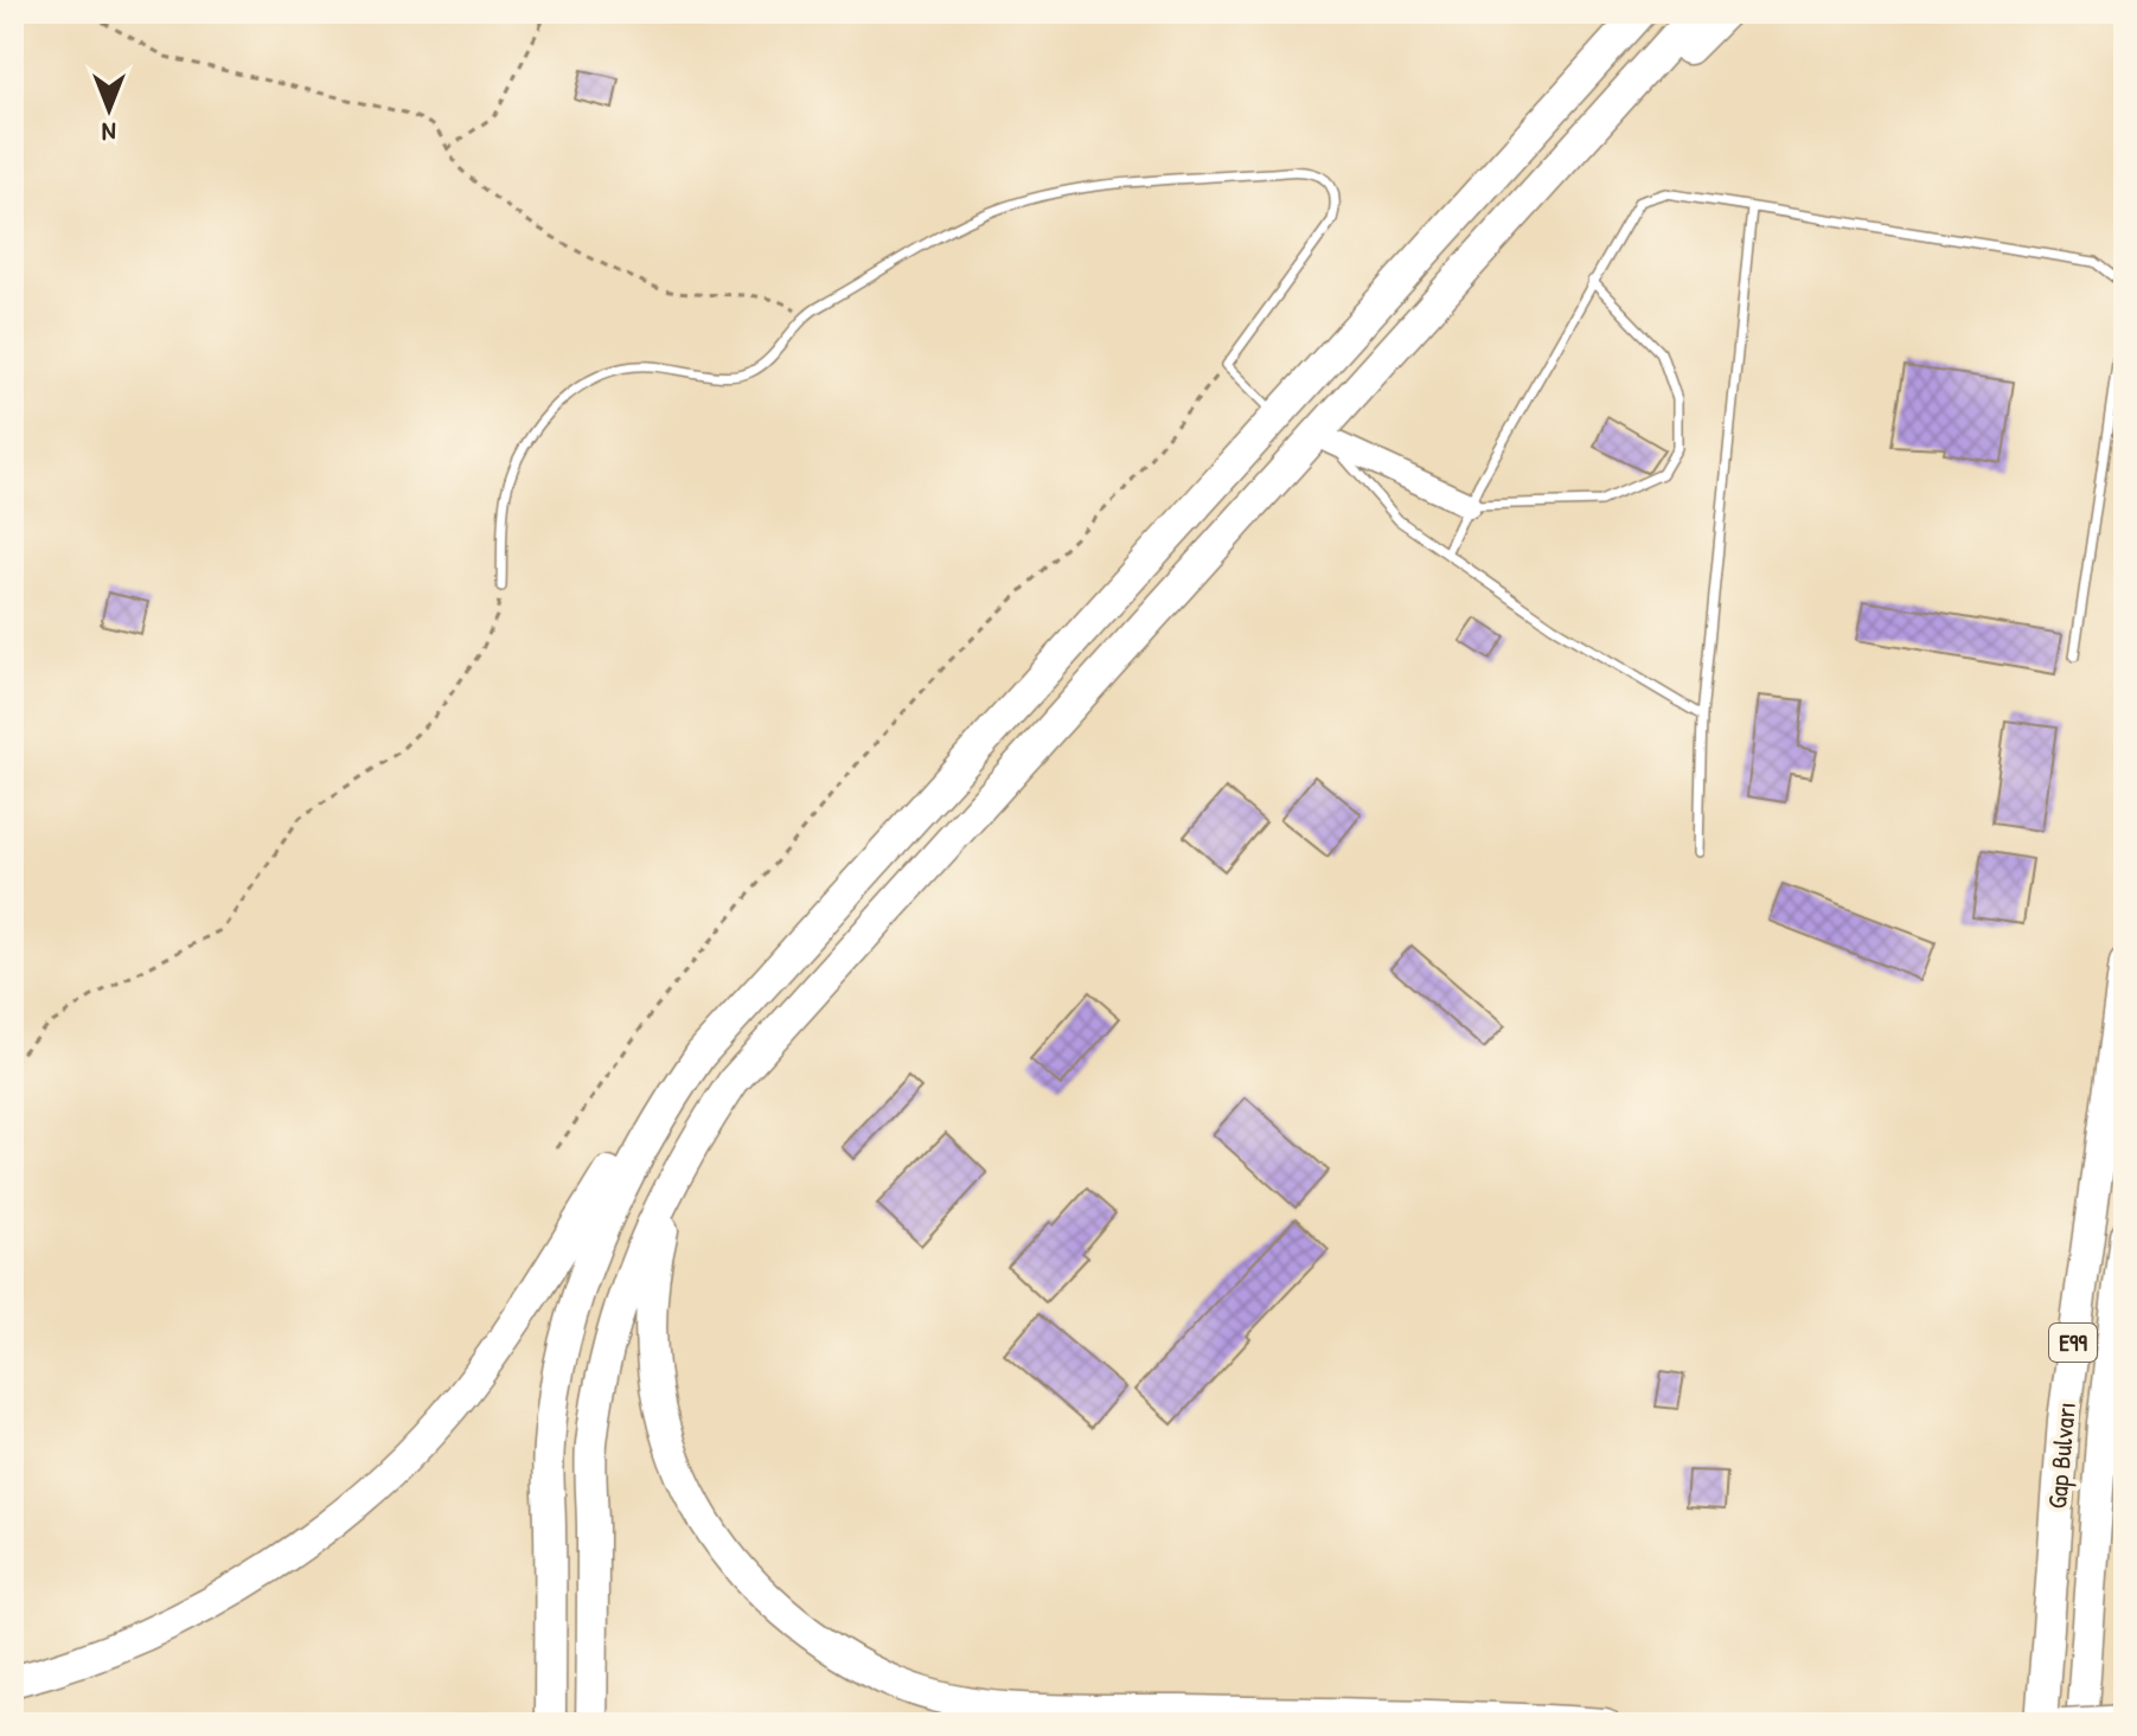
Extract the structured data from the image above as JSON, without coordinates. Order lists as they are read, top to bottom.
{
  "streets": {
    "highway": ["E99", "Gap Bulvarı"]
  },
  "north": "bottom"
}
